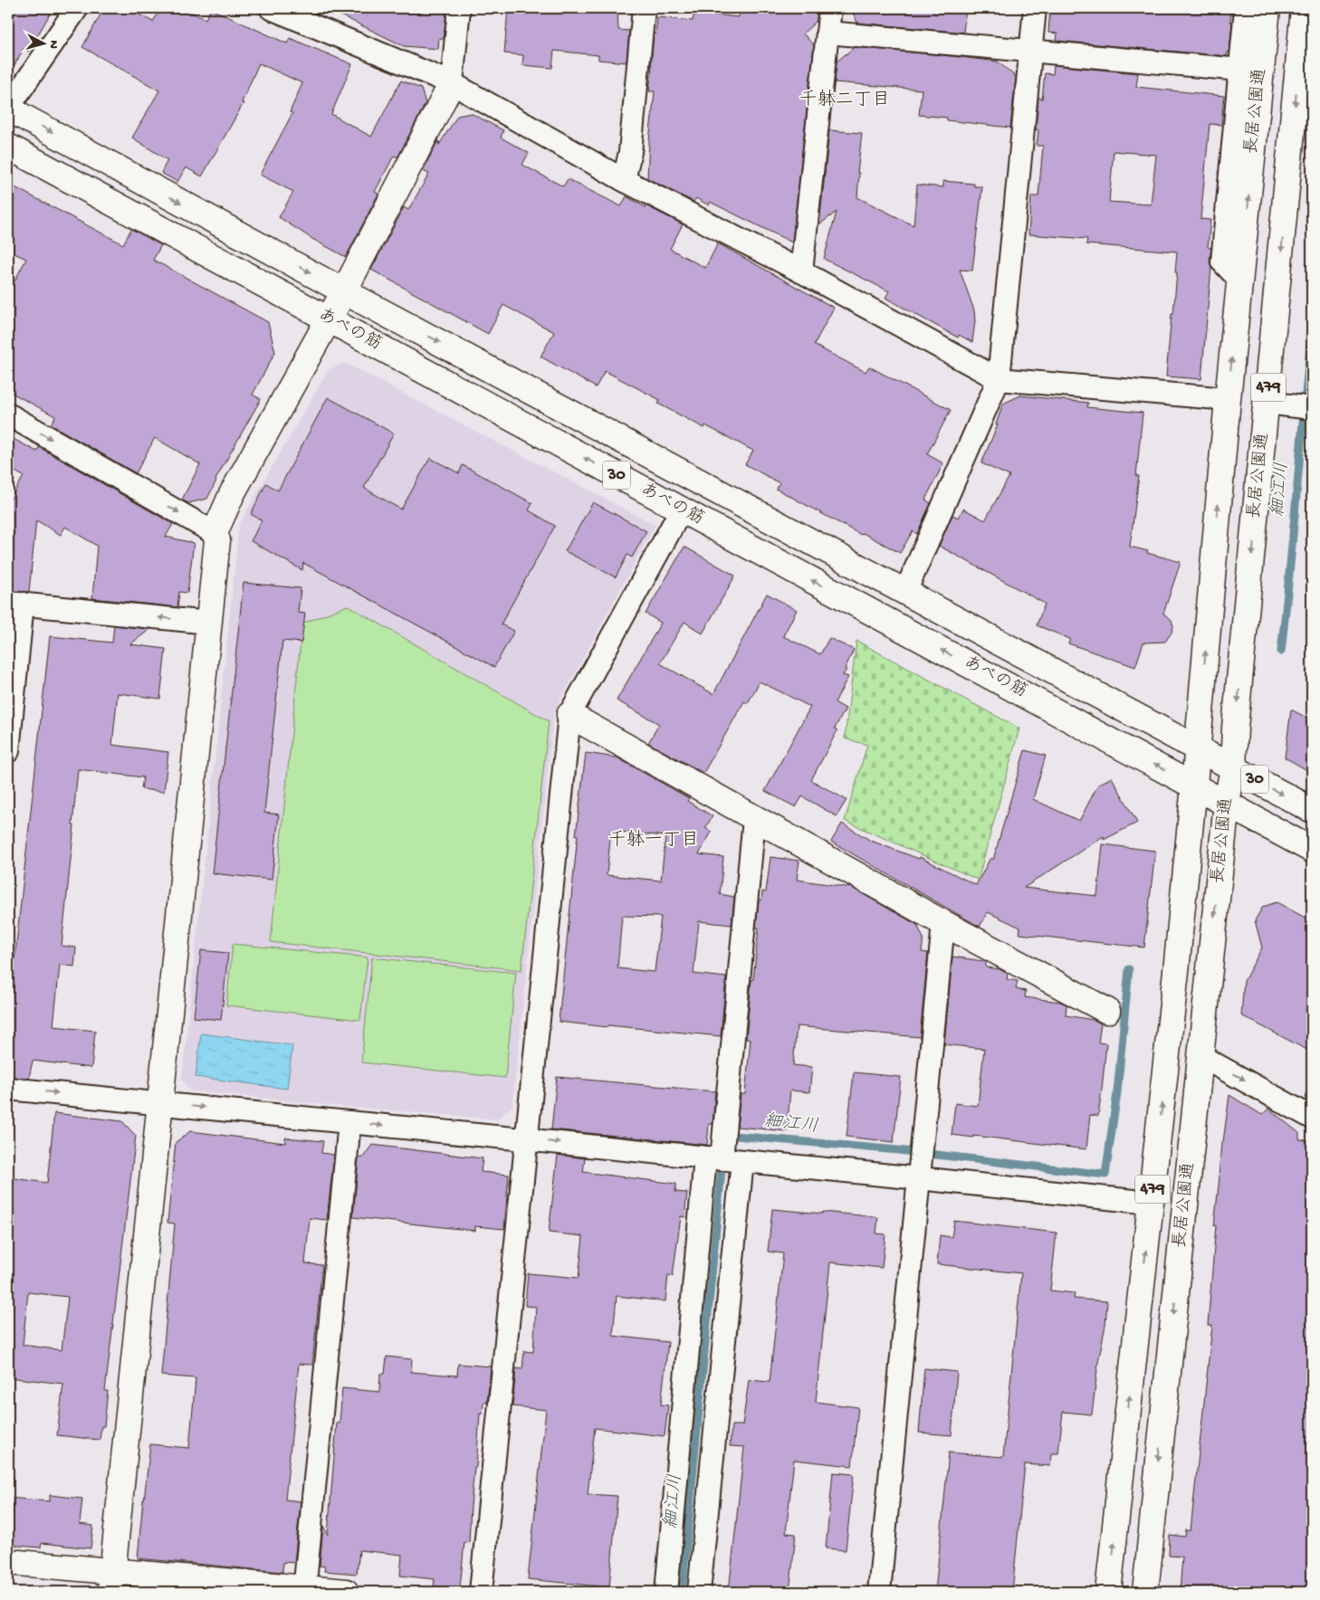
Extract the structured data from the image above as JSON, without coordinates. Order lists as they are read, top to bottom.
{
  "streets": {
    "main road": [
      "長居公園通",
      "あべの筋",
      "479",
      "30"
    ]
  },
  "crossings": [
    ["長居公園通", "あべの筋"]
  ],
  "districts": ["千躰二丁目", "千躰一丁目"],
  "water": ["細江川"],
  "north": "right"
}
